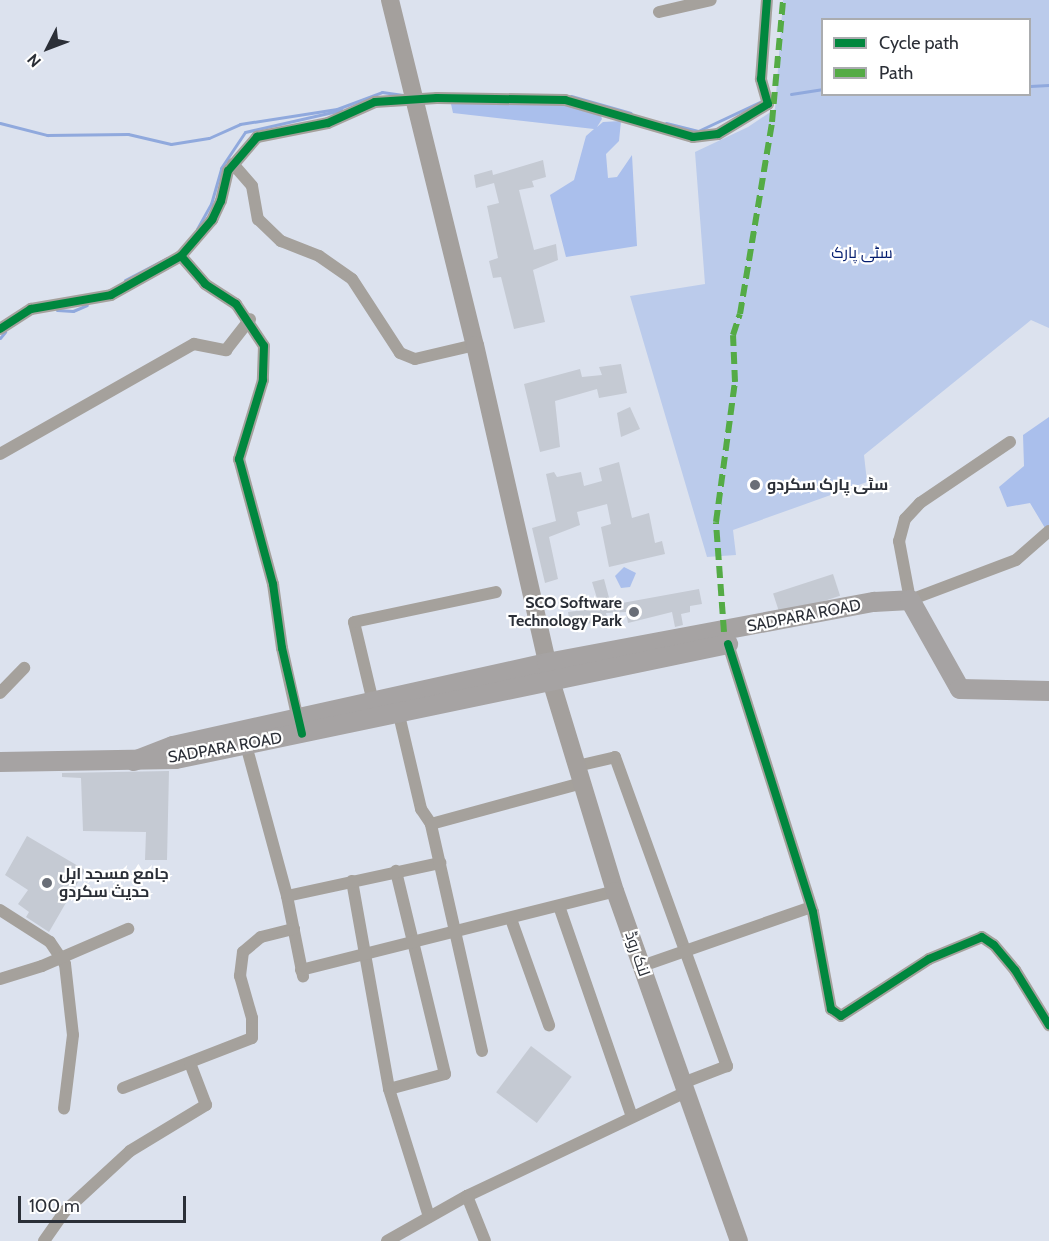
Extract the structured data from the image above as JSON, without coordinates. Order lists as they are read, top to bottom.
{
  "streets": {
    "main road": ["SADPARA ROAD", "لنک روڈ"]
  },
  "crossings": [
    ["SADPARA ROAD", "لنک روڈ"]
  ],
  "parks": ["سٹی پارک"],
  "places": ["سٹی پارک سکردو", "SCO Software Technology Park", "جامع مسجد اہل حدیث سکردو"],
  "legend": ["Cycle path", "Path"],
  "scale_bar": "100 m",
  "north": "bottom left"
}
